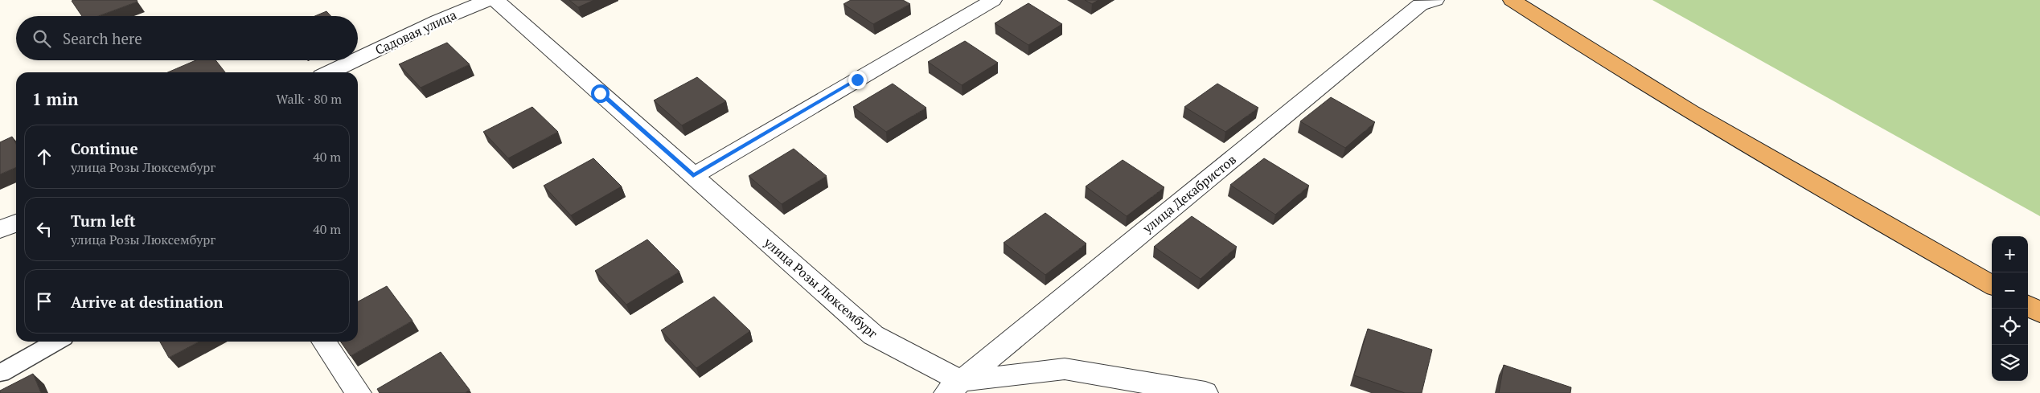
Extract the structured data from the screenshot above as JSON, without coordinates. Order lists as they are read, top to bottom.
{
  "streets": {
    "street": ["Садовая улица", "улица Декабристов", "улица Розы Люксембург"]
  },
  "crossings": [
    ["улица Декабристов", "улица Розы Люксембург"]
  ],
  "page": {
    "search": "Search here",
    "heading": ["1 min", "Walk · 80 m"],
    "list": [
      ["Continue", "улица Розы Люксембург", "40 m"],
      ["Turn left", "улица Розы Люксембург", "40 m"],
      "Arrive at destination"
    ],
    "map_buttons": ["+", "−"]
  }
}
